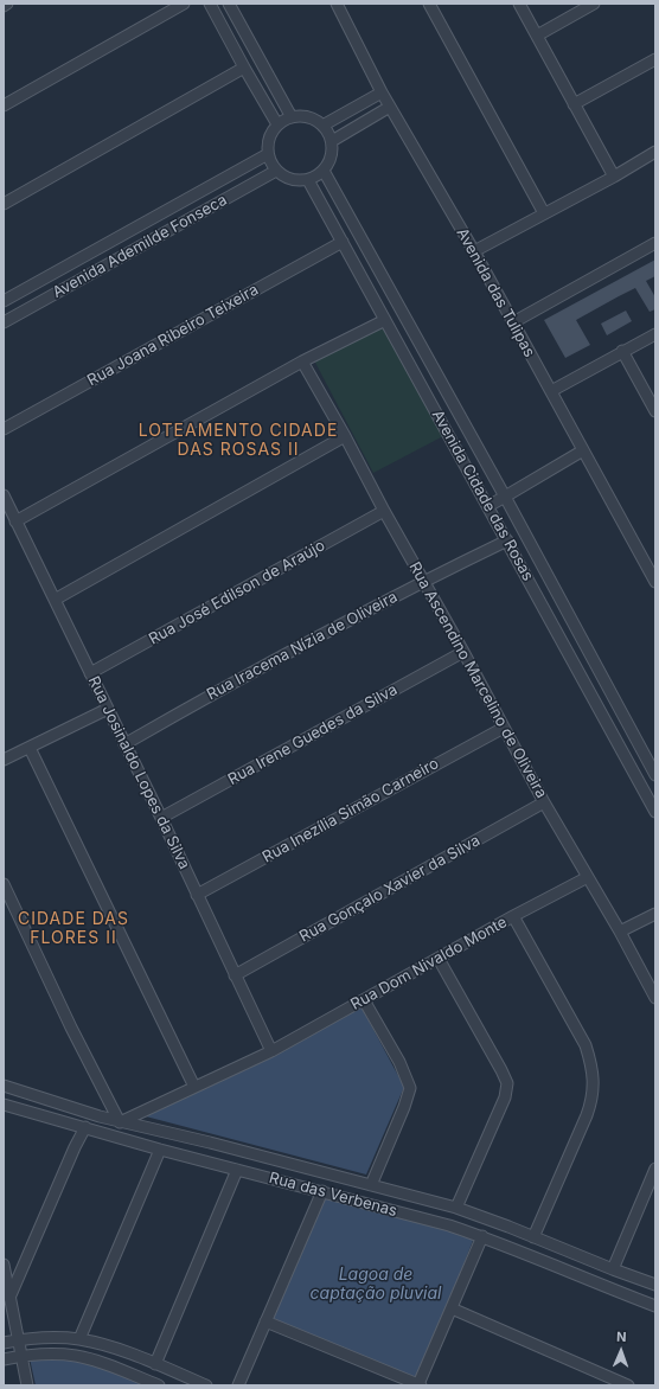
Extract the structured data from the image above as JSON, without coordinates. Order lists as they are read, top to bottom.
{
  "streets": {
    "street": [
      "Avenida Ademilde Fonseca",
      "Avenida das Tulipas",
      "Rua Joana Ribeiro Teixeira",
      "Avenida Cidade das Rosas",
      "Rua José Edilson de Araújo",
      "Rua Iracema Nízia de Oliveira",
      "Rua Ascendino Marcelino de Oliveira",
      "Rua Irene Guedes da Silva",
      "Rua Josinaldo Lopes da Silva",
      "Rua Inezília Simão Carneiro",
      "Rua Gonçalo Xavier da Silva",
      "Rua Dom Nivaldo Monte",
      "Rua das Verbenas"
    ]
  },
  "crossings": [
    ["Avenida Ademilde Fonseca", "Avenida Cidade das Rosas"],
    ["Rua Joana Ribeiro Teixeira", "Avenida Cidade das Rosas"],
    ["Avenida Cidade das Rosas", "Rua Iracema Nízia de Oliveira"],
    ["Rua José Edilson de Araújo", "Rua Ascendino Marcelino de Oliveira"],
    ["Rua José Edilson de Araújo", "Rua Josinaldo Lopes da Silva"],
    ["Rua Iracema Nízia de Oliveira", "Rua Ascendino Marcelino de Oliveira"],
    ["Rua Iracema Nízia de Oliveira", "Rua Josinaldo Lopes da Silva"],
    ["Rua Ascendino Marcelino de Oliveira", "Rua Irene Guedes da Silva"],
    ["Rua Ascendino Marcelino de Oliveira", "Rua Inezília Simão Carneiro"],
    ["Rua Ascendino Marcelino de Oliveira", "Rua Gonçalo Xavier da Silva"],
    ["Rua Ascendino Marcelino de Oliveira", "Rua Dom Nivaldo Monte"],
    ["Rua Irene Guedes da Silva", "Rua Josinaldo Lopes da Silva"],
    ["Rua Josinaldo Lopes da Silva", "Rua Inezília Simão Carneiro"],
    ["Rua Josinaldo Lopes da Silva", "Rua Gonçalo Xavier da Silva"],
    ["Rua Josinaldo Lopes da Silva", "Rua Dom Nivaldo Monte"],
    ["Rua Dom Nivaldo Monte", "Rua das Verbenas"]
  ],
  "districts": ["LOTEAMENTO CIDADE DAS ROSAS II", "CIDADE DAS FLORES II"],
  "water": ["Lagoa de captação pluvial"],
  "north": "top"
}
